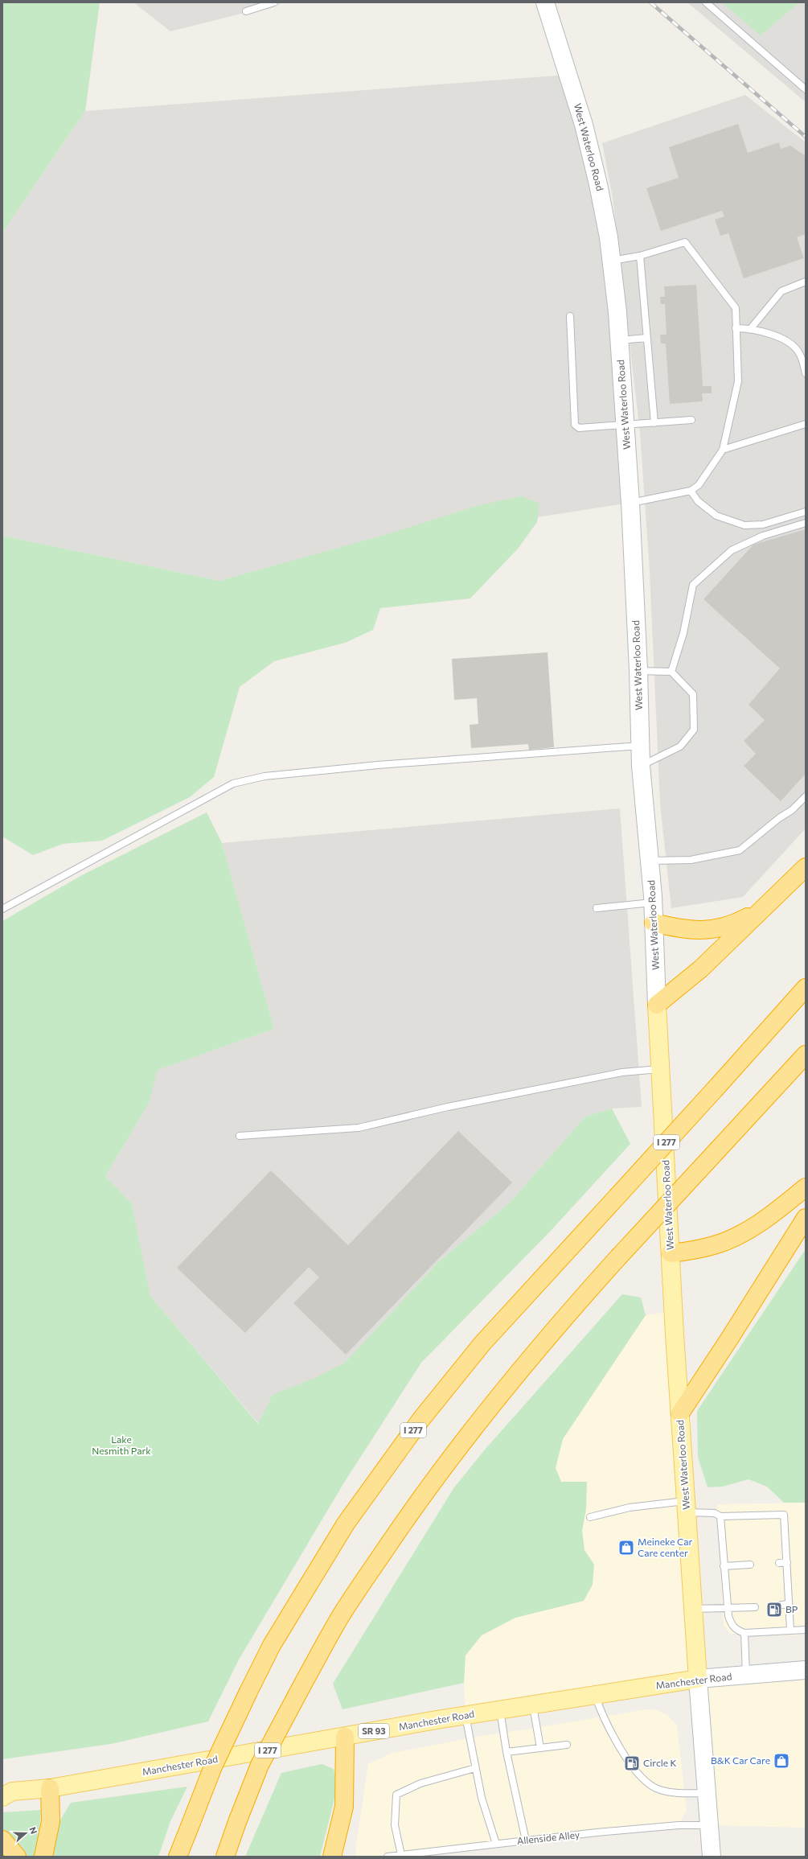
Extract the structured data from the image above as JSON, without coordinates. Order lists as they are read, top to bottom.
{
  "streets": {
    "highway": ["I 277"],
    "main road": ["West Waterloo Road", "Manchester Road", "SR 93"],
    "lane": ["Allenside Alley"]
  },
  "crossings": [
    ["West Waterloo Road", "Manchester Road"],
    ["West Waterloo Road", "Allenside Alley"]
  ],
  "parks": ["Lake Nesmith Park"],
  "places": {
    "shop": ["Meineke Car Care center", "B&K Car Care"],
    "fuel station": ["BP", "Circle K"]
  },
  "north": "right"
}
